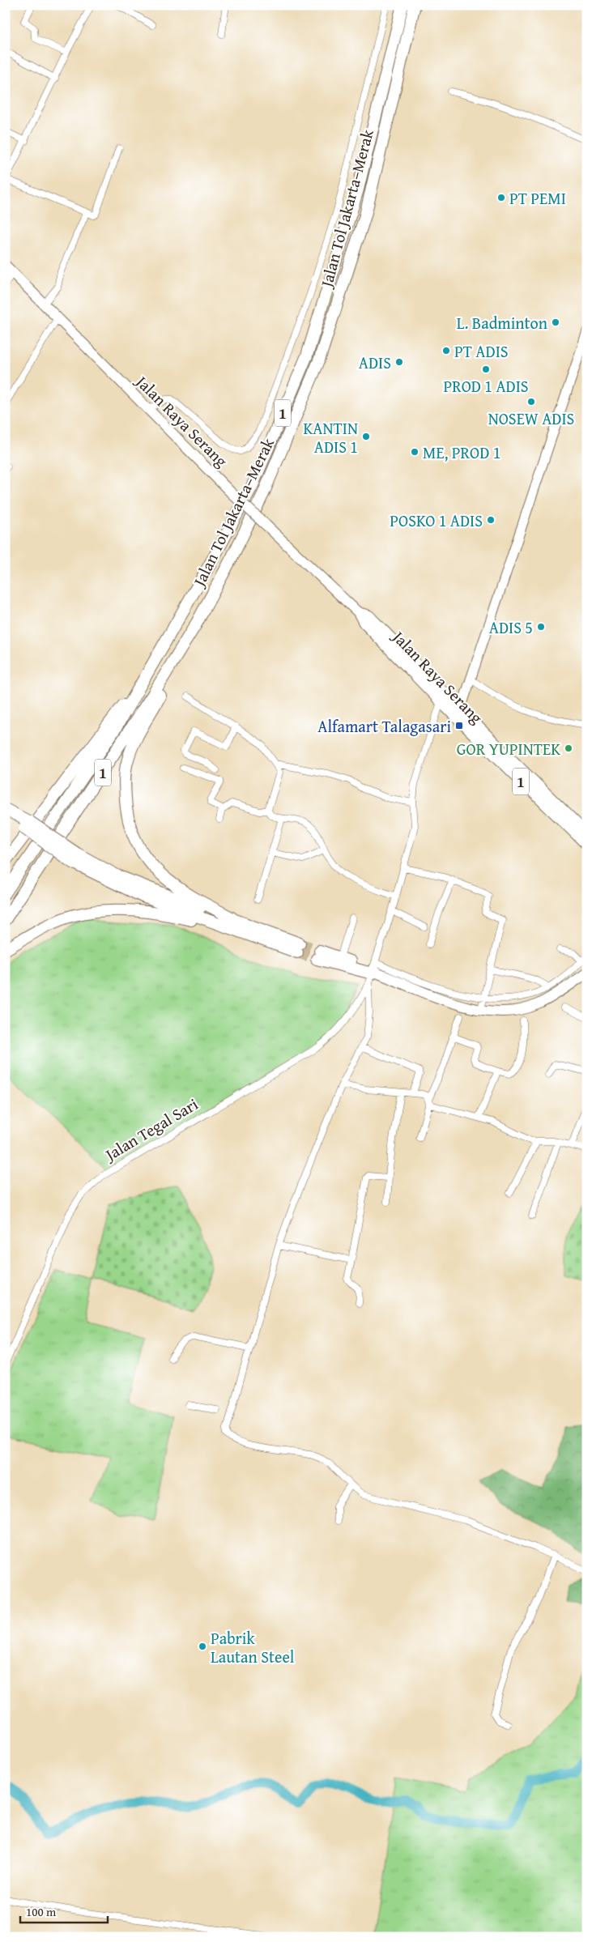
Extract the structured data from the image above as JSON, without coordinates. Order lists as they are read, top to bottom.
{
  "streets": {
    "highway": ["Jalan Tol Jakarta–Merak", "1", "Jalan Raya Serang"],
    "street": ["Jalan Tegal Sari"]
  },
  "crossings": [
    ["Jalan Raya Serang", "Jalan Tegal Sari"]
  ],
  "places": {
    "other": [
      "PT PEMI",
      "L. Badminton",
      "PT ADIS",
      "ADIS",
      "PROD 1 ADIS",
      "NOSEW ADIS",
      "KANTIN ADIS 1",
      "ME, PROD 1",
      "POSKO 1 ADIS",
      "ADIS 5",
      "GOR YUPINTEK",
      "Pabrik Lautan Steel"
    ],
    "transit": ["Alfamart Talagasari"]
  },
  "scale_bar": "100 m"
}
